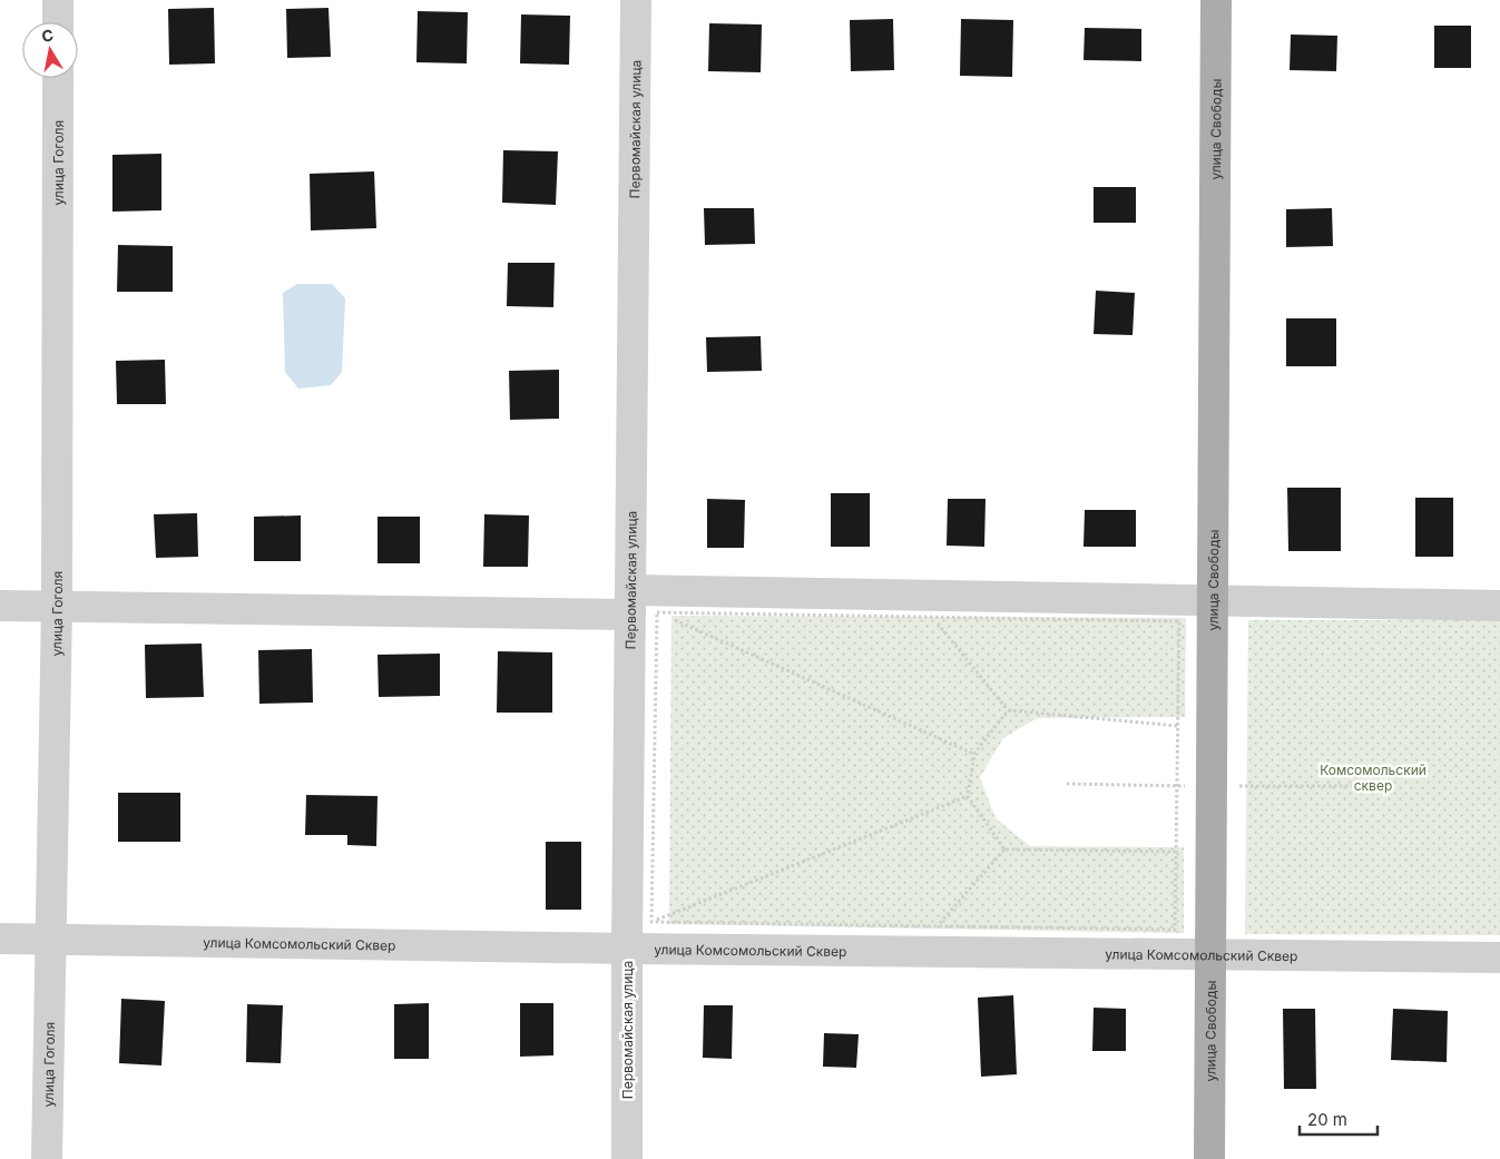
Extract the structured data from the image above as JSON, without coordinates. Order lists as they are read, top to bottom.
{
  "streets": {
    "main road": ["улица Свободы"],
    "street": ["Первомайская улица", "улица Гоголя", "улица Комсомольский Сквер"]
  },
  "crossings": [
    ["Первомайская улица", "улица Комсомольский Сквер"],
    ["улица Свободы", "улица Комсомольский Сквер"],
    ["улица Гоголя", "улица Комсомольский Сквер"]
  ],
  "parks": ["Комсомольский сквер"],
  "scale_bar": "20 m",
  "north": "top"
}
